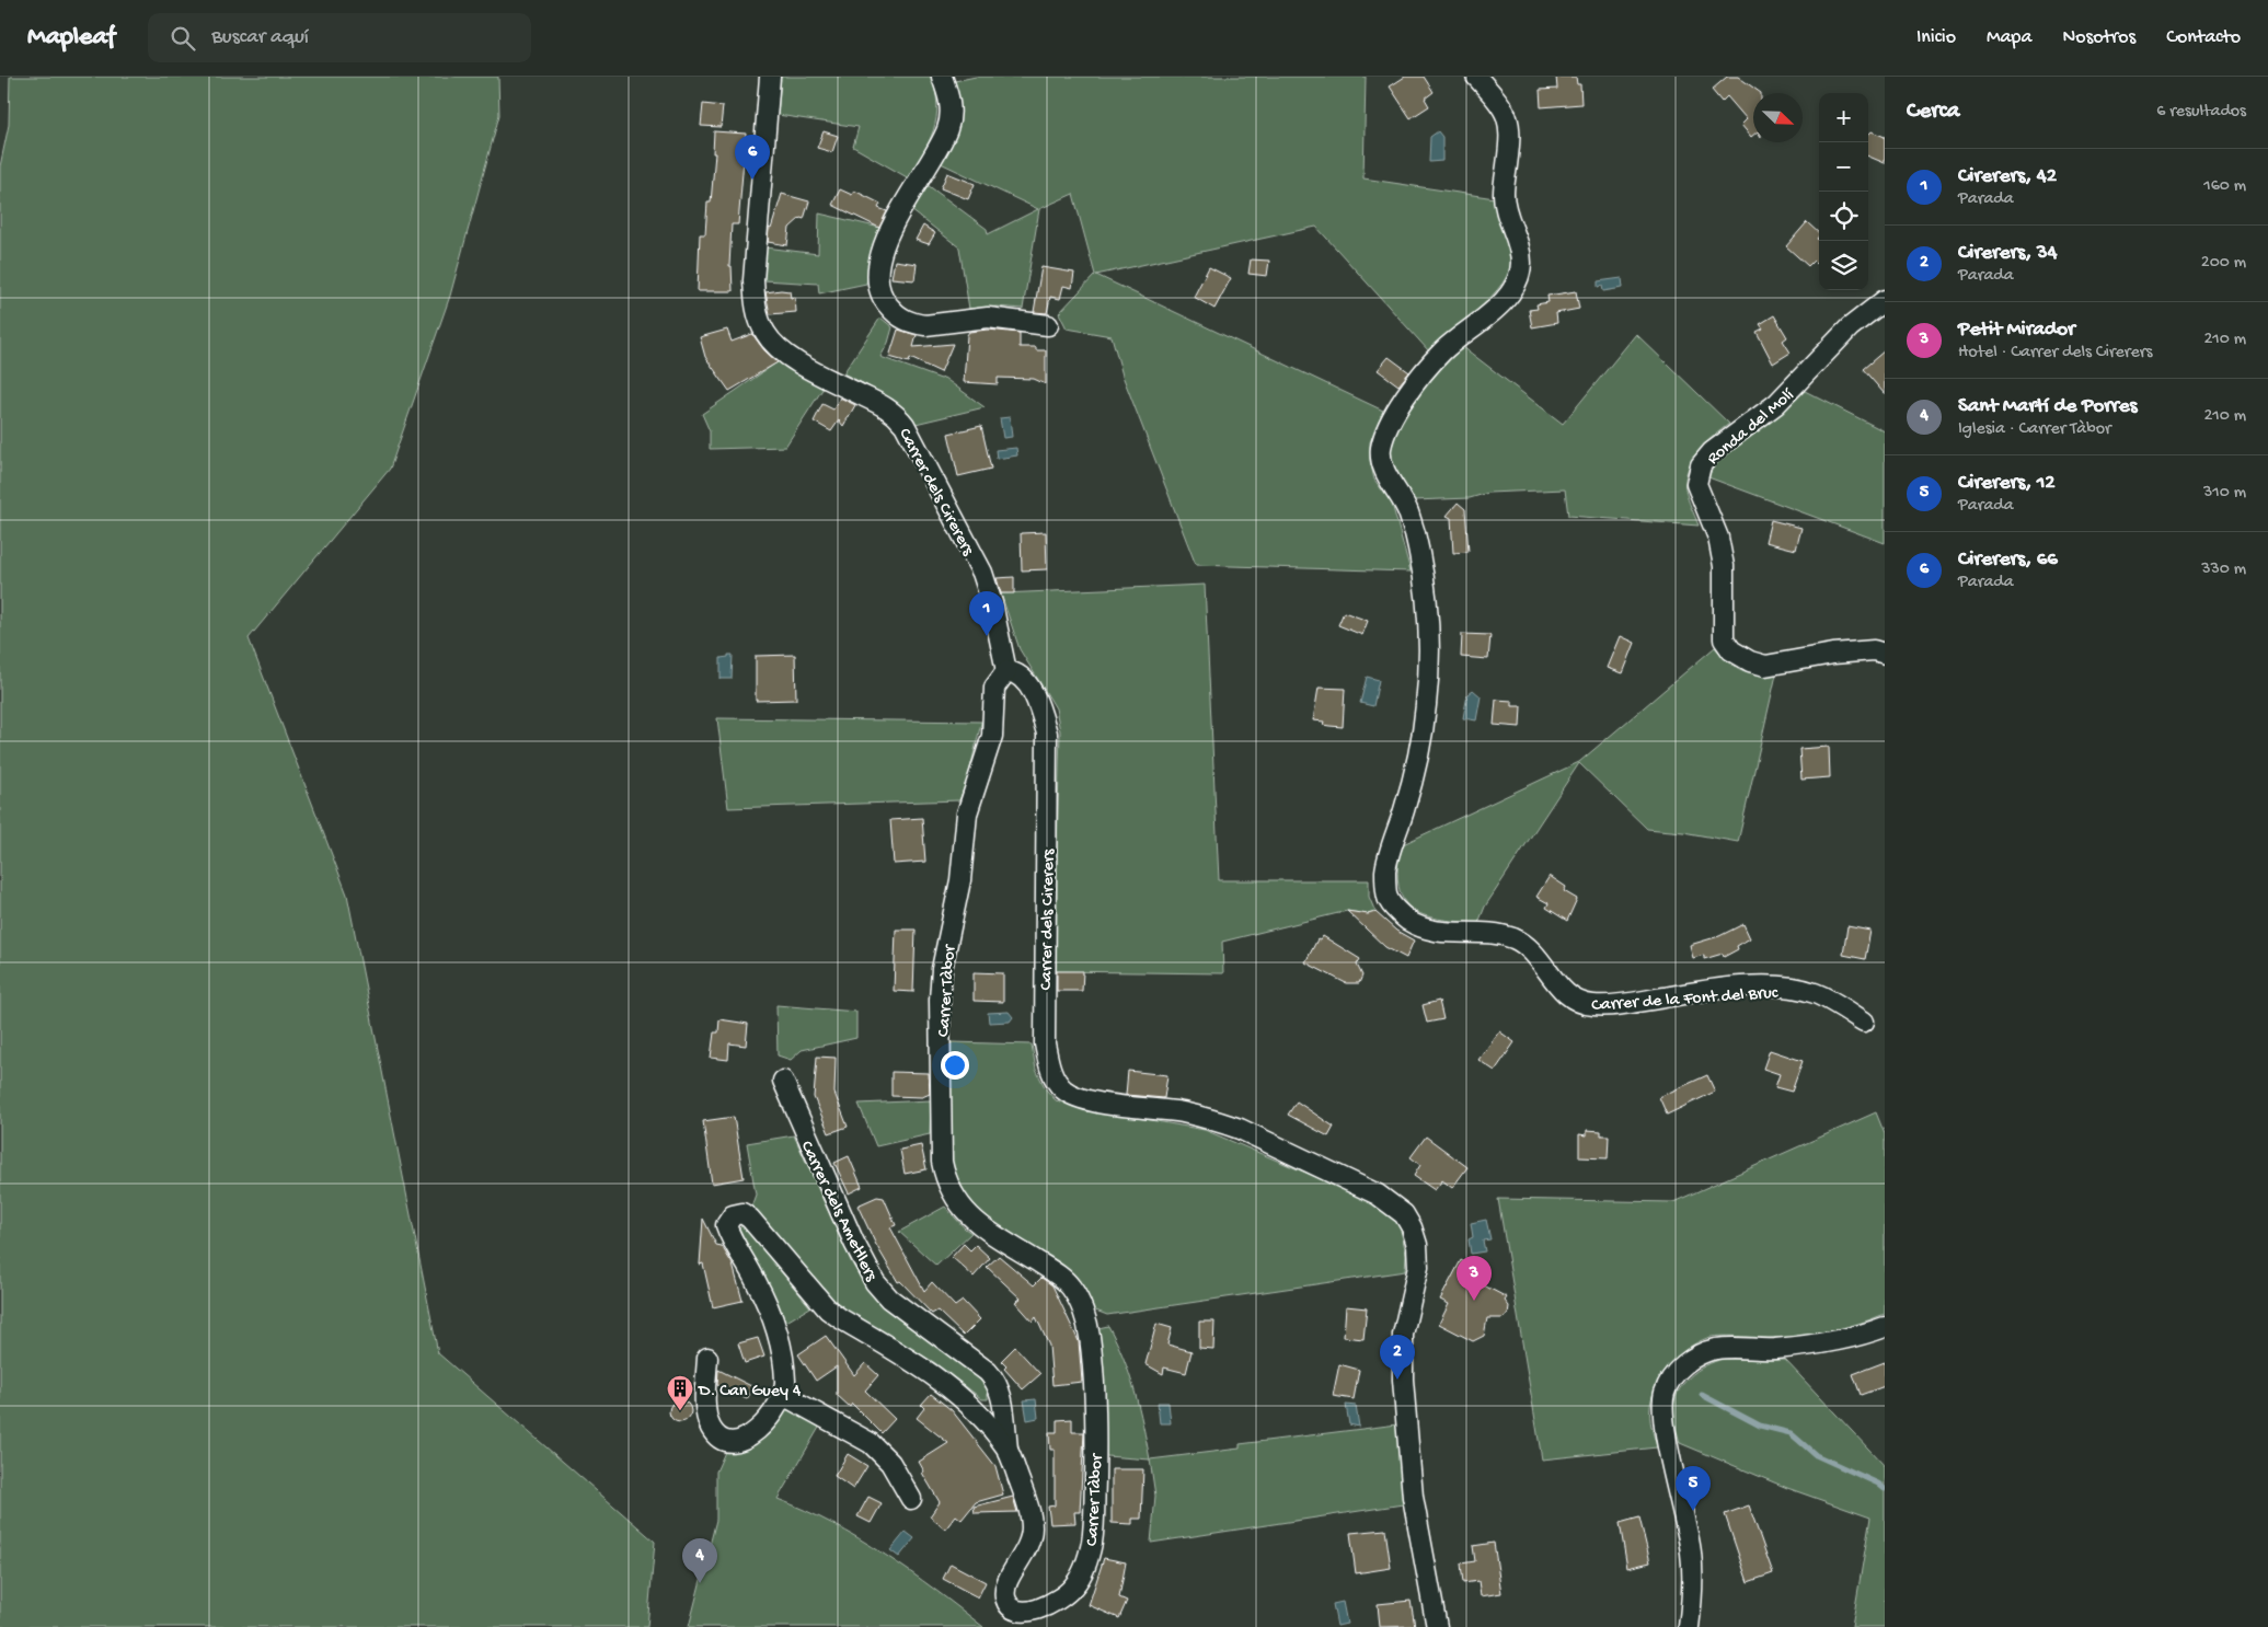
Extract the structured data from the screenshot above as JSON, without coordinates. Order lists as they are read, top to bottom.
{
  "streets": {
    "street": [
      "Ronda del Molí",
      "Carrer dels Cirerers",
      "Carrer Tàbor",
      "Carrer de la Font del Bruc",
      "Carrer dels Ametllers"
    ]
  },
  "crossings": [
    ["Carrer dels Cirerers", "Carrer Tàbor"],
    ["Carrer Tàbor", "Carrer dels Ametllers"]
  ],
  "places": {
    "building": ["D. Can Guey 4"]
  },
  "north": "bottom right",
  "page": {
    "header": "Mapleaf",
    "search": "Buscar aquí",
    "nav": [
      "Inicio",
      "Mapa",
      "Nosotros",
      "Contacto"
    ],
    "heading": ["Cerca", "6 resultados"],
    "map_buttons": ["+", "−"],
    "pins": [
      "6",
      "1",
      "3",
      "2",
      "5",
      "4"
    ],
    "list": [
      {
        "mark": "1",
        "name": "Cirerers, 42",
        "note": "Parada",
        "value": "160 m"
      },
      {
        "mark": "2",
        "name": "Cirerers, 34",
        "note": "Parada",
        "value": "200 m"
      },
      {
        "mark": "3",
        "name": "Petit Mirador",
        "note": "Hotel · Carrer dels Cirerers",
        "value": "210 m"
      },
      {
        "mark": "4",
        "name": "Sant Martí de Porres",
        "note": "Iglesia · Carrer Tàbor",
        "value": "210 m"
      },
      {
        "mark": "5",
        "name": "Cirerers, 12",
        "note": "Parada",
        "value": "310 m"
      },
      {
        "mark": "6",
        "name": "Cirerers, 66",
        "note": "Parada",
        "value": "330 m"
      }
    ]
  }
}
